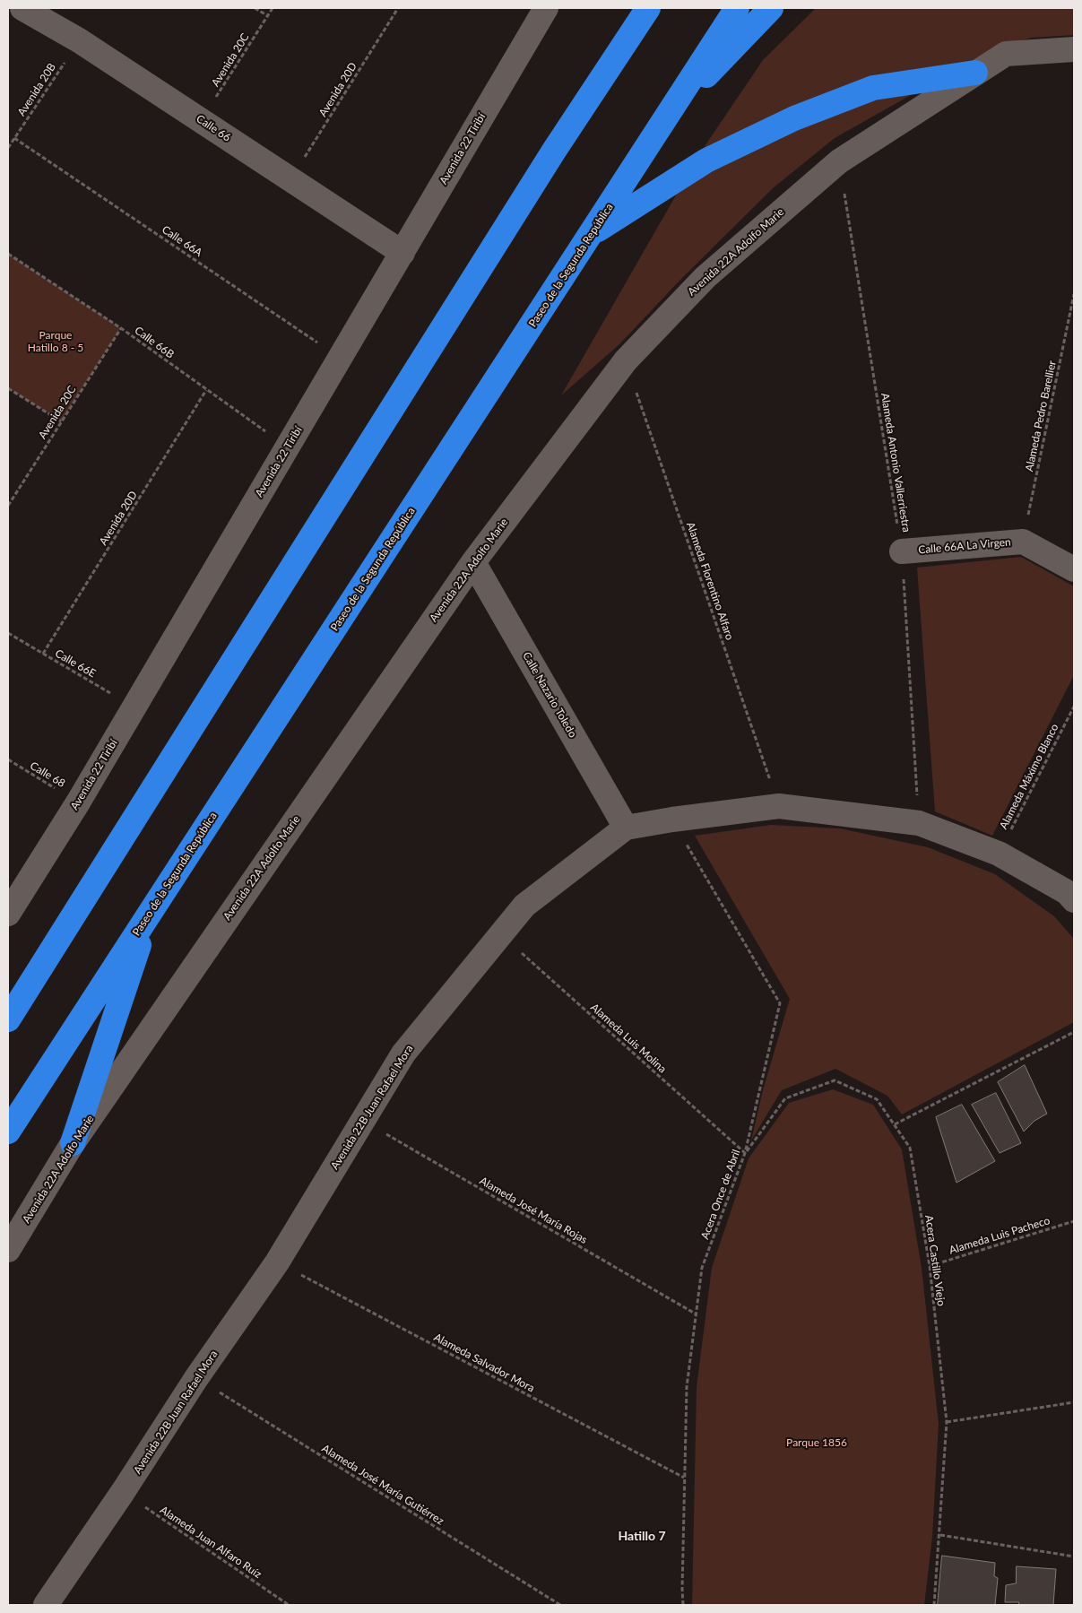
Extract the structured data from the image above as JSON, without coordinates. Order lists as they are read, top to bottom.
{
  "streets": {
    "highway": ["Paseo de la Segunda República"],
    "street": [
      "Calle 66",
      "Avenida 22 Tiribí",
      "Avenida 22A Adolfo Marie",
      "Calle 66A La Virgen",
      "Calle Nazario Toledo",
      "Avenida 22B Juan Rafael Mora"
    ],
    "path": [
      "Avenida 20C",
      "Avenida 20B",
      "Avenida 20D",
      "Calle 66A",
      "Calle 66B",
      "Alameda Pedro Barellier",
      "Alameda Antonio Vallerriestra",
      "Alameda Florentino Alfaro",
      "Calle 66E",
      "Calle 68",
      "Alameda Máximo Blanco",
      "Alameda Luis Molina",
      "Acera Once de Abril",
      "Alameda José María Rojas",
      "Alameda Luis Pacheco",
      "Acera Castillo Viejo",
      "Alameda Salvador Mora",
      "Alameda José María Gutiérrez",
      "Alameda Juan Alfaro Ruíz"
    ]
  },
  "crossings": [
    ["Avenida 20C", "Calle 66"],
    ["Avenida 20C", "Calle 66B"],
    ["Avenida 20B", "Calle 66"],
    ["Avenida 20B", "Calle 66A"],
    ["Avenida 20D", "Calle 66"],
    ["Avenida 20D", "Calle 66B"],
    ["Avenida 20D", "Calle 66E"],
    ["Calle 66", "Avenida 22 Tiribí"],
    ["Avenida 22 Tiribí", "Calle 66A"],
    ["Avenida 22 Tiribí", "Calle 66B"],
    ["Avenida 22 Tiribí", "Calle 66E"],
    ["Avenida 22 Tiribí", "Calle 68"],
    ["Avenida 22A Adolfo Marie", "Alameda Antonio Vallerriestra"],
    ["Avenida 22A Adolfo Marie", "Alameda Florentino Alfaro"],
    ["Avenida 22A Adolfo Marie", "Calle Nazario Toledo"],
    ["Alameda Pedro Barellier", "Calle 66A La Virgen"],
    ["Alameda Antonio Vallerriestra", "Calle 66A La Virgen"],
    ["Alameda Antonio Vallerriestra", "Avenida 22B Juan Rafael Mora"],
    ["Alameda Florentino Alfaro", "Avenida 22B Juan Rafael Mora"],
    ["Calle Nazario Toledo", "Avenida 22B Juan Rafael Mora"],
    ["Alameda Máximo Blanco", "Avenida 22B Juan Rafael Mora"],
    ["Alameda Luis Molina", "Avenida 22B Juan Rafael Mora"],
    ["Alameda Luis Molina", "Acera Once de Abril"],
    ["Alameda Luis Molina", "Acera Castillo Viejo"],
    ["Avenida 22B Juan Rafael Mora", "Acera Once de Abril"],
    ["Avenida 22B Juan Rafael Mora", "Alameda José María Rojas"],
    ["Avenida 22B Juan Rafael Mora", "Alameda Salvador Mora"],
    ["Avenida 22B Juan Rafael Mora", "Alameda José María Gutiérrez"],
    ["Avenida 22B Juan Rafael Mora", "Alameda Juan Alfaro Ruíz"],
    ["Acera Once de Abril", "Alameda José María Rojas"],
    ["Acera Once de Abril", "Acera Castillo Viejo"],
    ["Acera Once de Abril", "Alameda Salvador Mora"],
    ["Alameda Luis Pacheco", "Acera Castillo Viejo"]
  ],
  "districts": ["Hatillo 7"],
  "parks": ["Parque Hatillo 8 - 5", "Parque 1856"]
}
